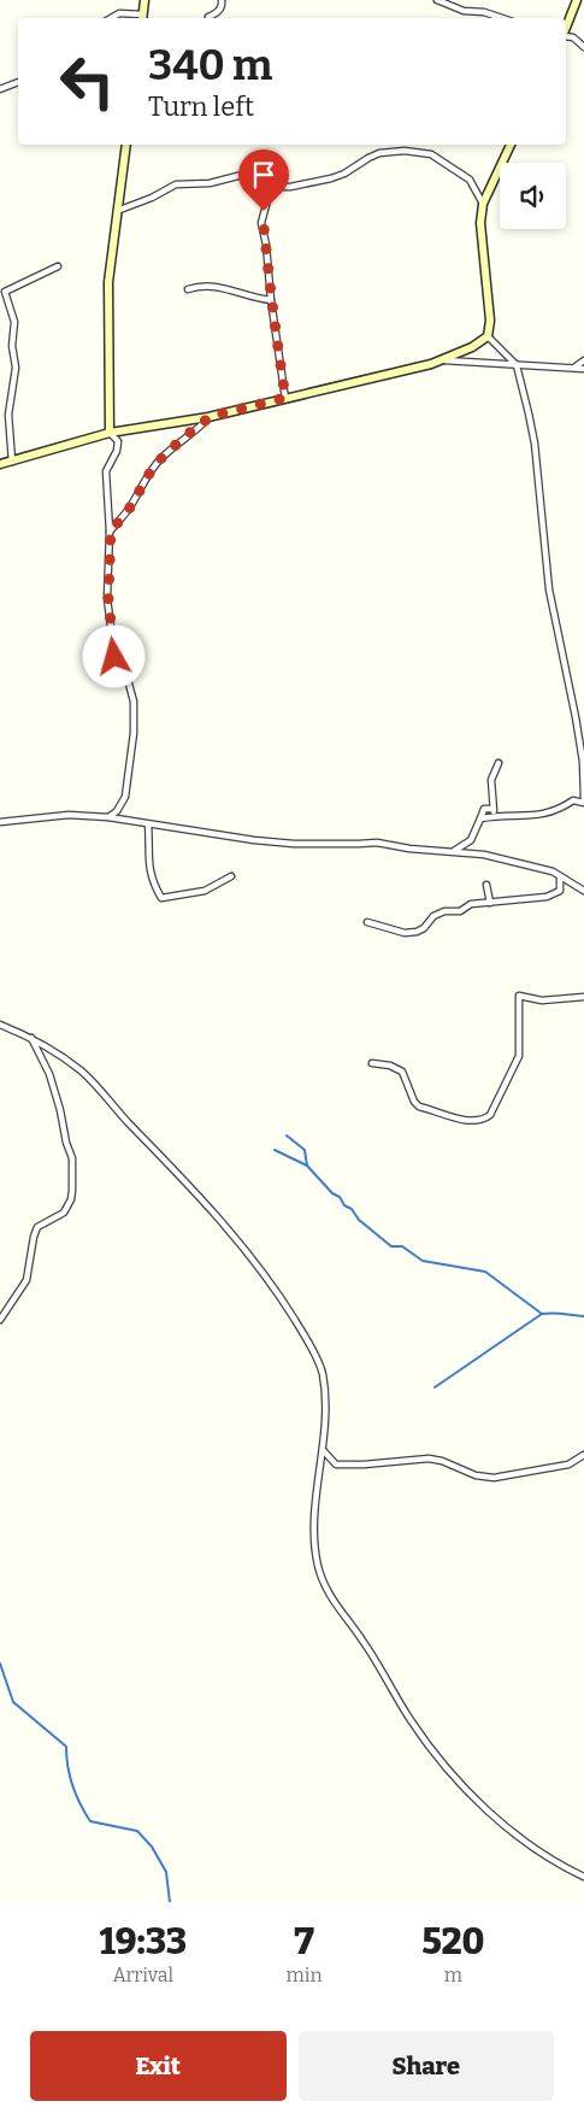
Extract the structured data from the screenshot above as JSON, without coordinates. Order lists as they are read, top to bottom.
{
  "page": {
    "turn": ["340 m", "Turn left"],
    "eta": [
      "19:33",
      "Arrival",
      "7",
      "min",
      "520",
      "m"
    ],
    "buttons": ["Exit", "Share"]
  }
}
